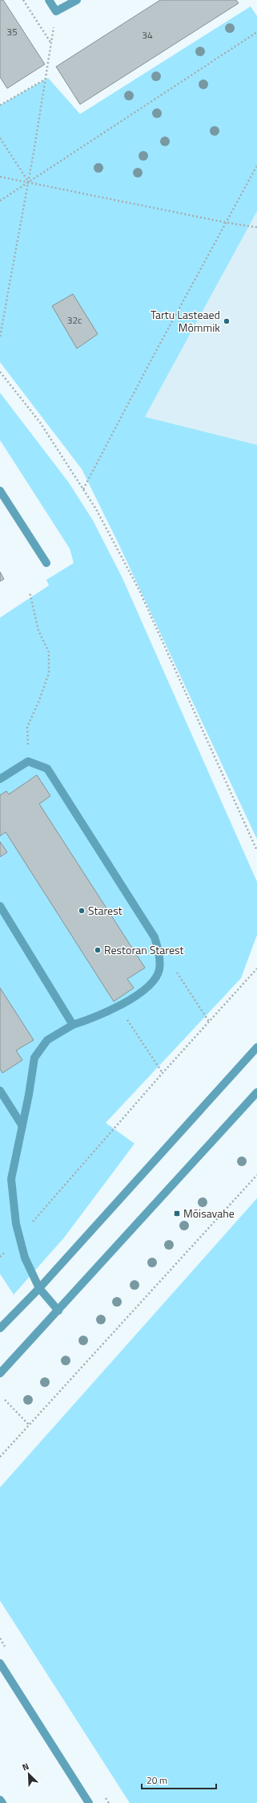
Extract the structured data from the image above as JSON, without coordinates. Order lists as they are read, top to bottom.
{
  "places": {
    "other": ["Tartu Lasteaed Mõmmik", "Starest", "Restoran Starest"],
    "transit": ["Mõisavahe"]
  },
  "house_numbers": ["35", "34", "32c"],
  "scale_bar": "20 m",
  "north": "top left"
}
